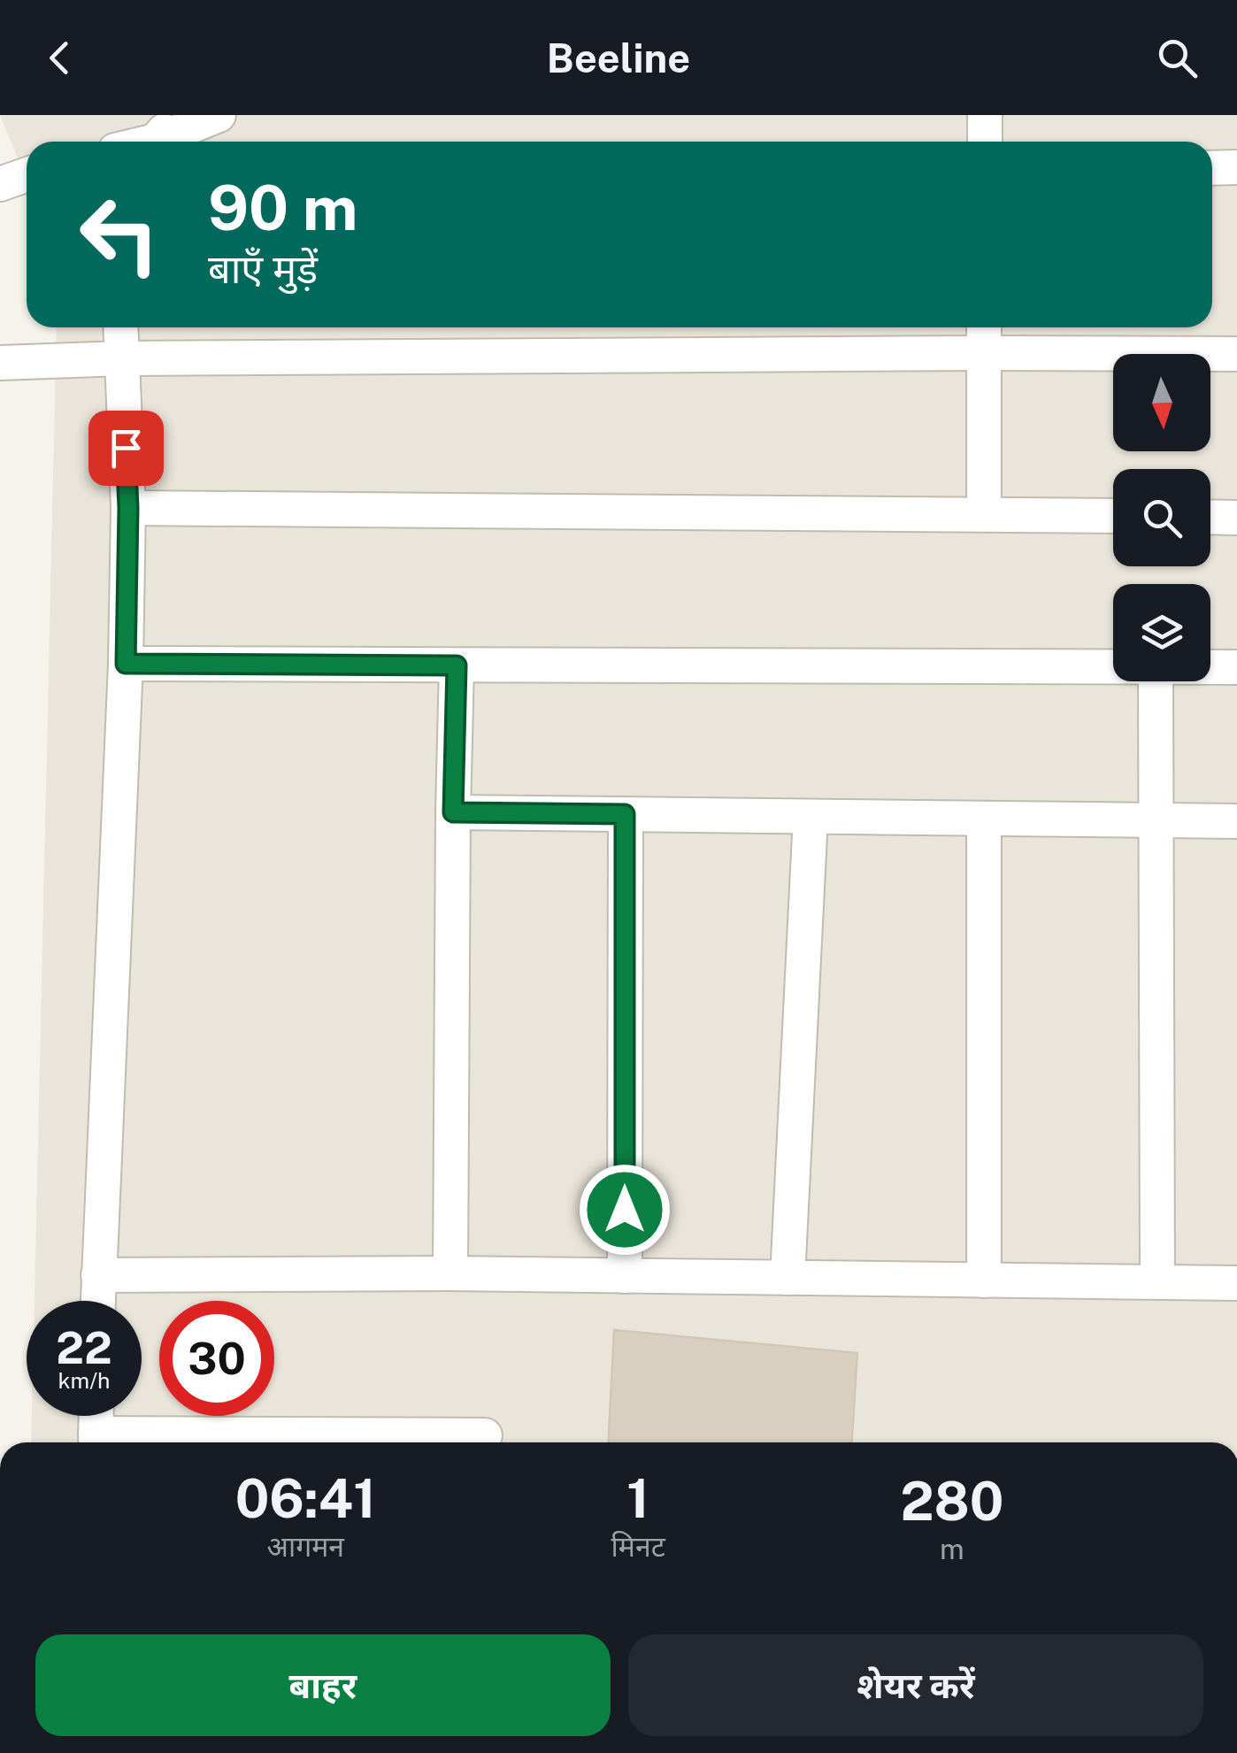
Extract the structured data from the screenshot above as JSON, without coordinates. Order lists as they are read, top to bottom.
{
  "north": "bottom",
  "page": {
    "header": "Beeline",
    "turn": ["90 m", "बाएँ मुड़ें"],
    "speed": "22 km/h",
    "limit": "30",
    "eta": [
      "06:41",
      "आगमन",
      "1",
      "मिनट",
      "280",
      "m"
    ],
    "buttons": ["बाहर", "शेयर करें"]
  }
}
